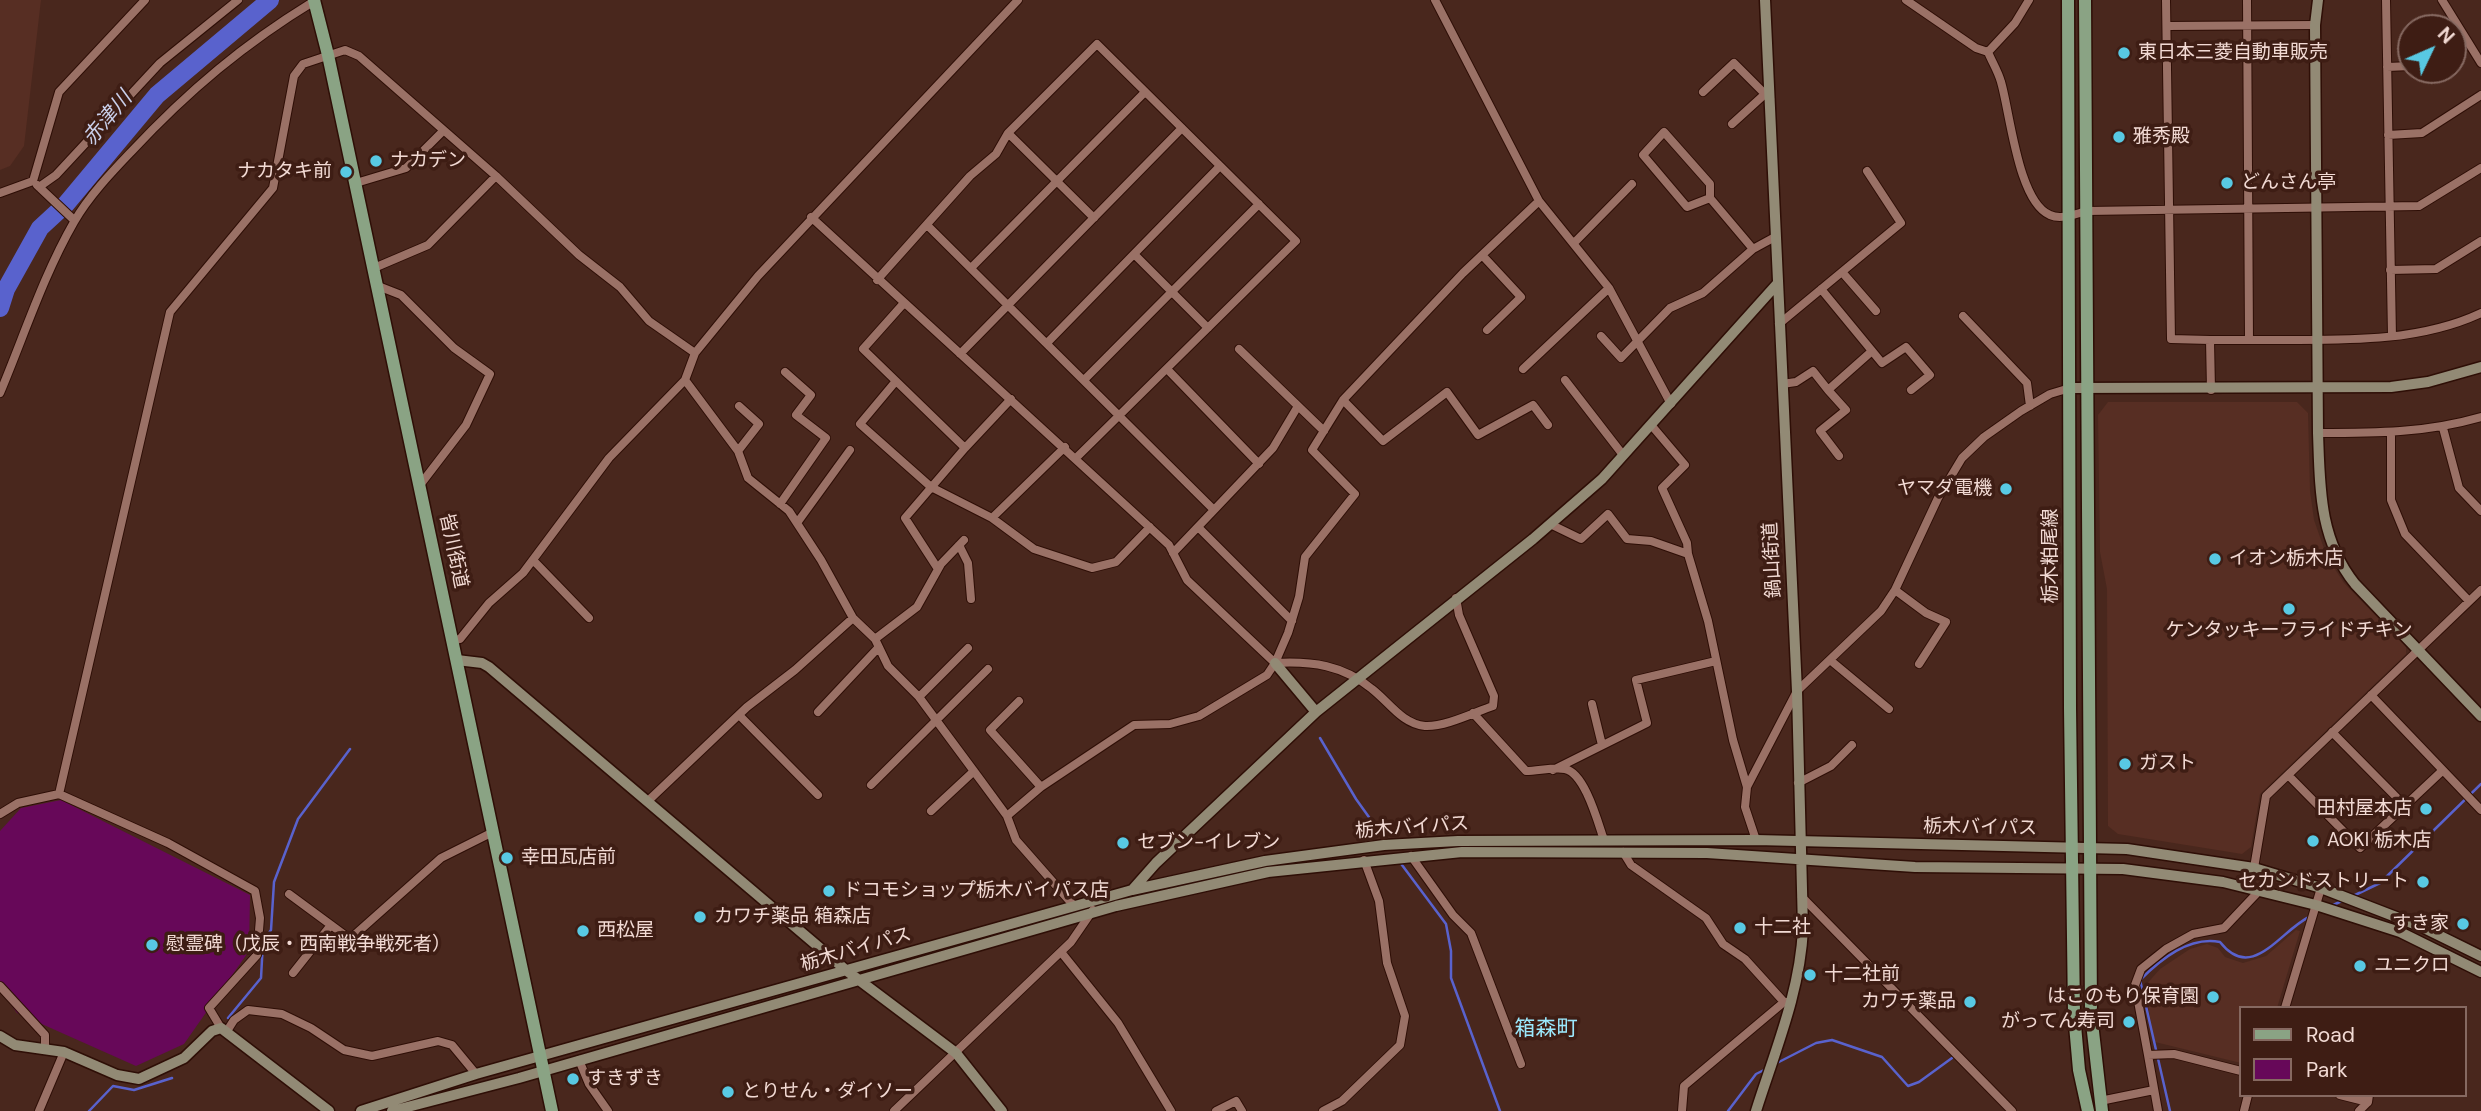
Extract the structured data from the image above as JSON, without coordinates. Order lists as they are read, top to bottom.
{
  "streets": {
    "main road": ["皆川街道", "栃木粕尾線"],
    "street": ["鍋山街道", "栃木バイパス"]
  },
  "crossings": [
    ["皆川街道", "栃木バイパス"],
    ["栃木粕尾線", "栃木バイパス"],
    ["鍋山街道", "栃木バイパス"]
  ],
  "districts": ["箱森町"],
  "water": ["赤津川"],
  "places": [
    "東日本三菱自動車販売",
    "雅秀殿",
    "ナカデン",
    "ナカタキ前",
    "どんさん亭",
    "ヤマダ電機",
    "イオン栃木店",
    "ケンタッキーフライドチキン",
    "ガスト",
    "田村屋本店",
    "AOKI 栃木店",
    "セブン-イレブン",
    "幸田瓦店前",
    "セカンドストリート",
    "ドコモショップ栃木バイパス店",
    "カワチ薬品 箱森店",
    "すき家",
    "十二社",
    "西松屋",
    "慰霊碑（戊辰・西南戦争戦死者）",
    "ユニクロ",
    "十二社前",
    "はこのもり保育園",
    "カワチ薬品",
    "がってん寿司",
    "すきずき",
    "とりせん・ダイソー"
  ],
  "legend": ["Road", "Park"],
  "north": "top right"
}
